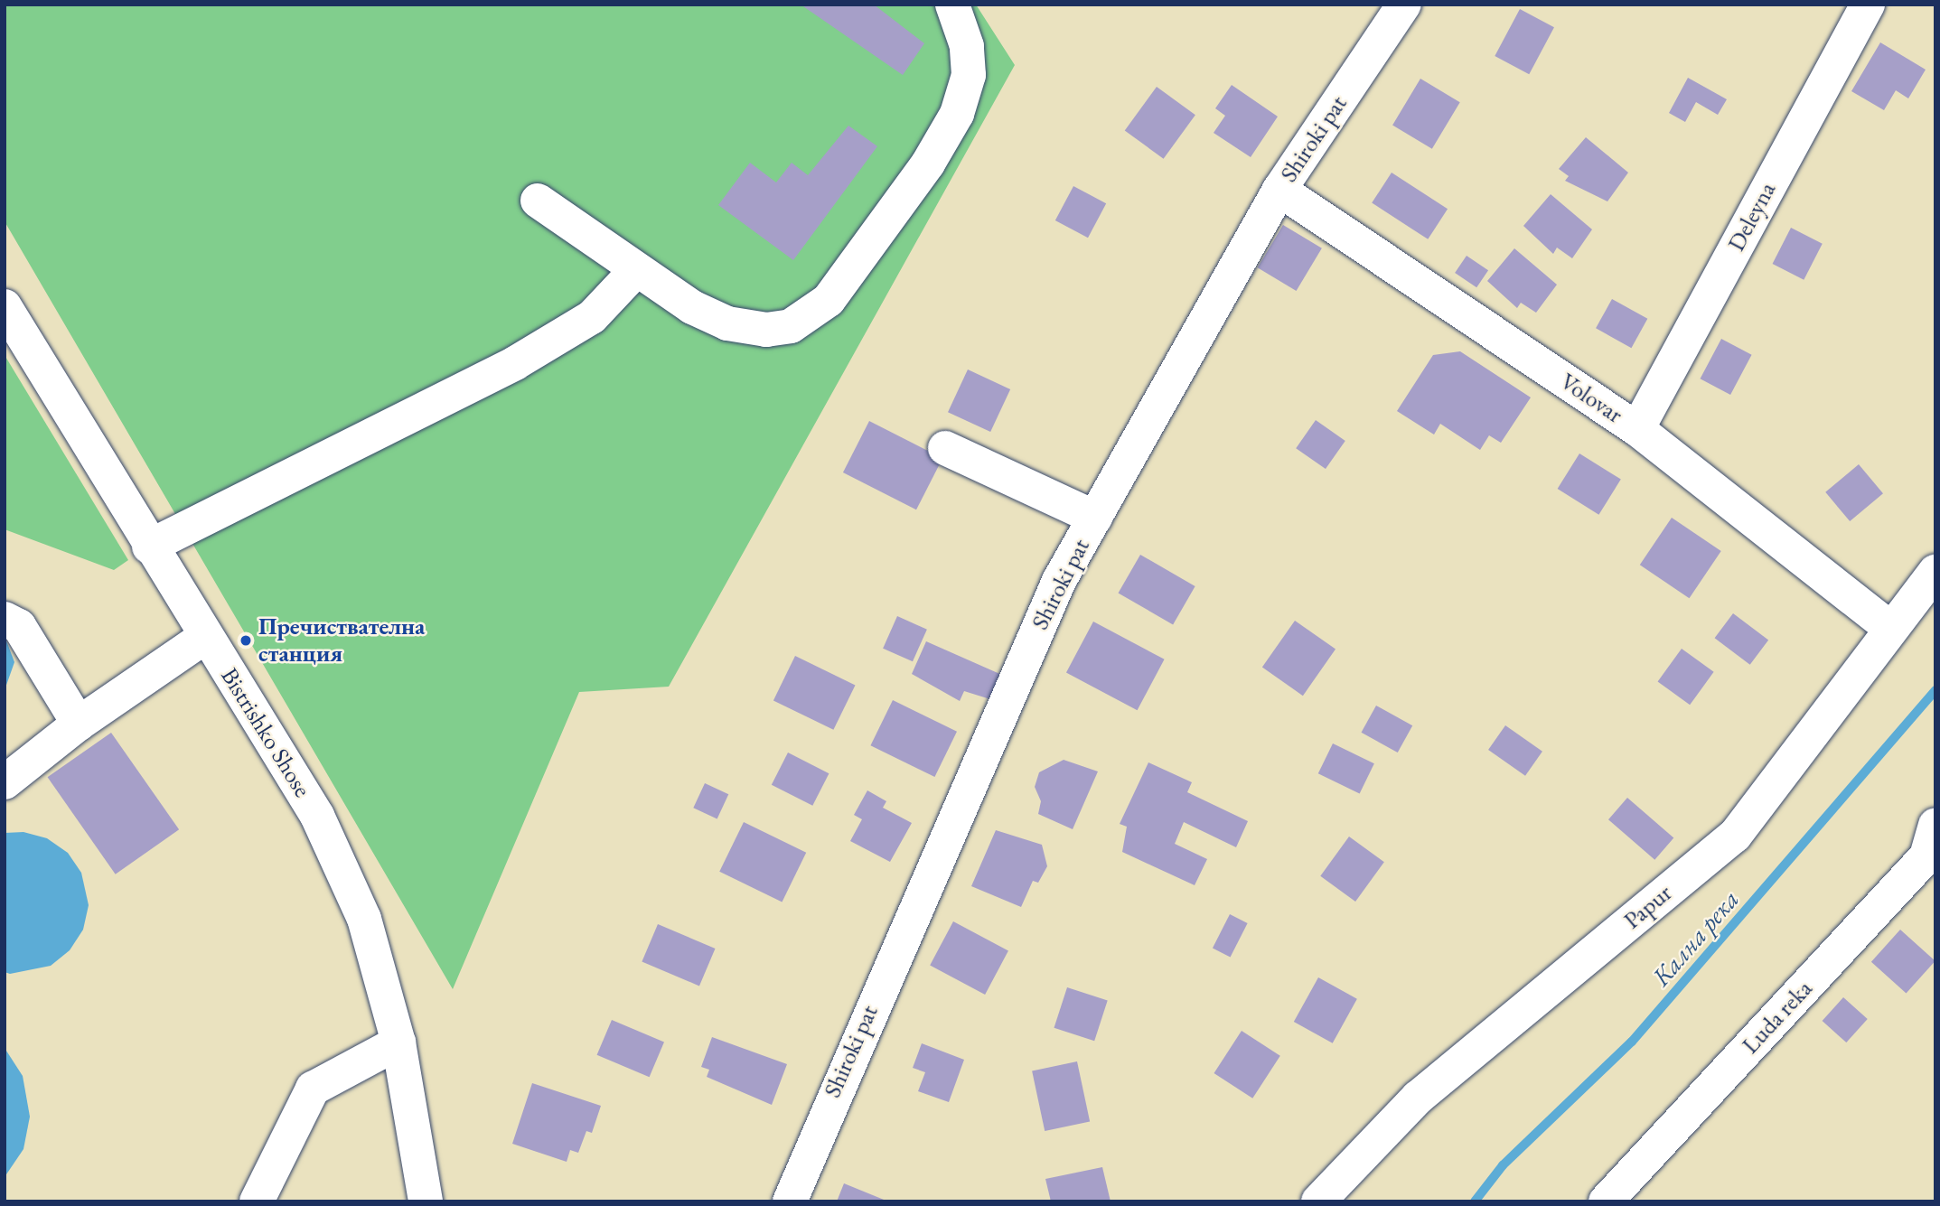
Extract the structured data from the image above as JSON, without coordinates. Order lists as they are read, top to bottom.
{
  "streets": {
    "street": [
      "Shiroki pat",
      "Deleyna",
      "Volovar",
      "Bistrishko Shose",
      "Papur",
      "Luda reka"
    ]
  },
  "crossings": [
    ["Shiroki pat", "Volovar"],
    ["Deleyna", "Volovar"],
    ["Volovar", "Papur"]
  ],
  "water": ["Кална река"],
  "places": ["Пречиствателна станция"]
}
